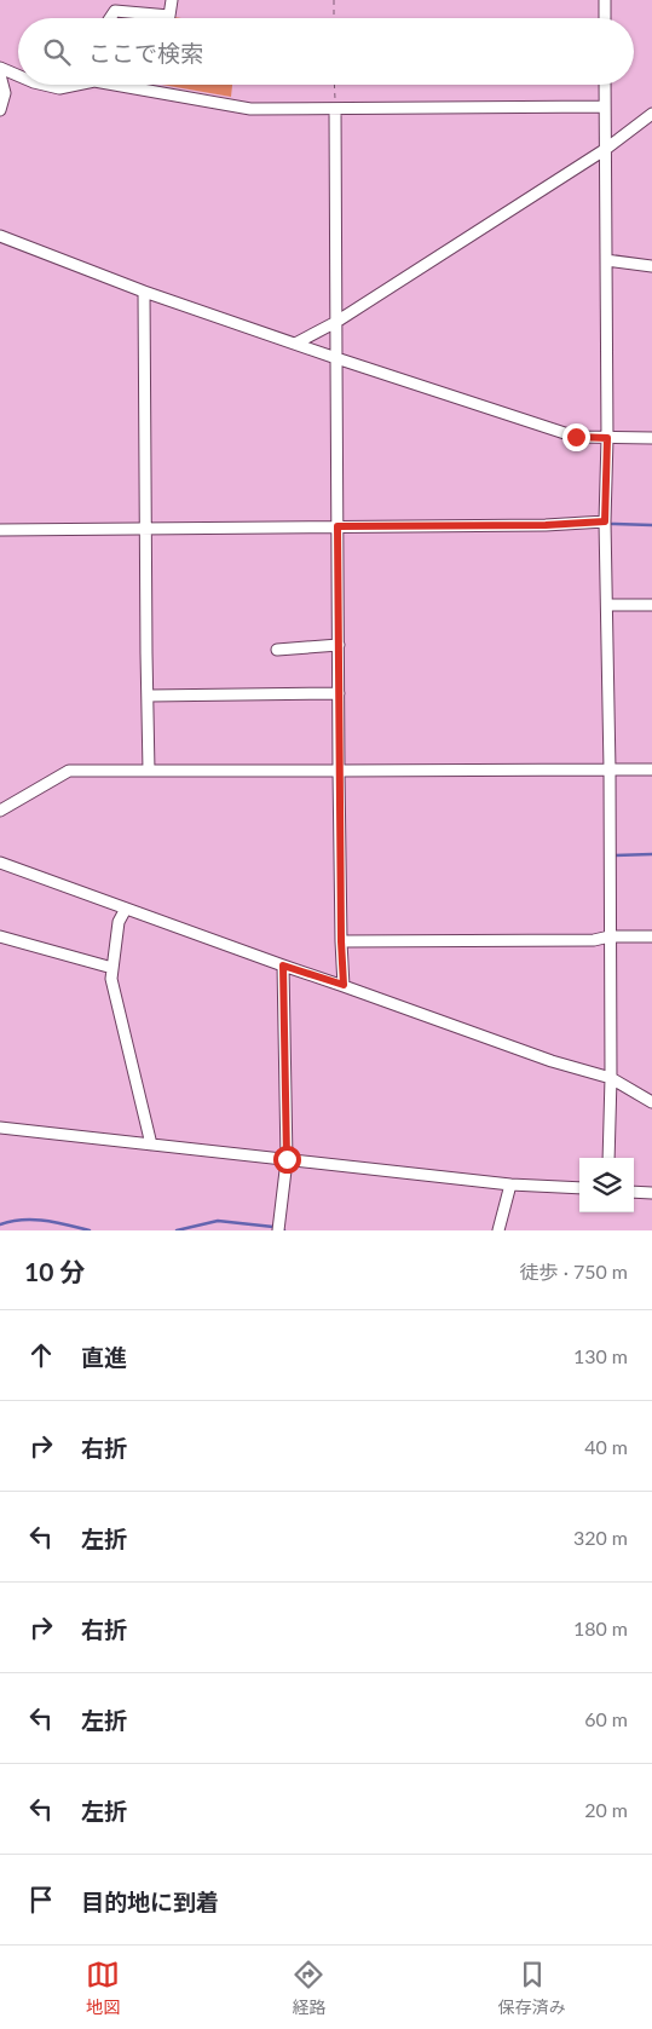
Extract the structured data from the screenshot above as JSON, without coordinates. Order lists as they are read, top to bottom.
{
  "page": {
    "search": "ここで検索",
    "heading": ["10 分", "徒歩 · 750 m"],
    "list": [
      ["直進", "130 m"],
      ["右折", "40 m"],
      ["左折", "320 m"],
      ["右折", "180 m"],
      ["左折", "60 m"],
      ["左折", "20 m"],
      "目的地に到着"
    ],
    "nav": ["地図", "経路", "保存済み"]
  }
}
